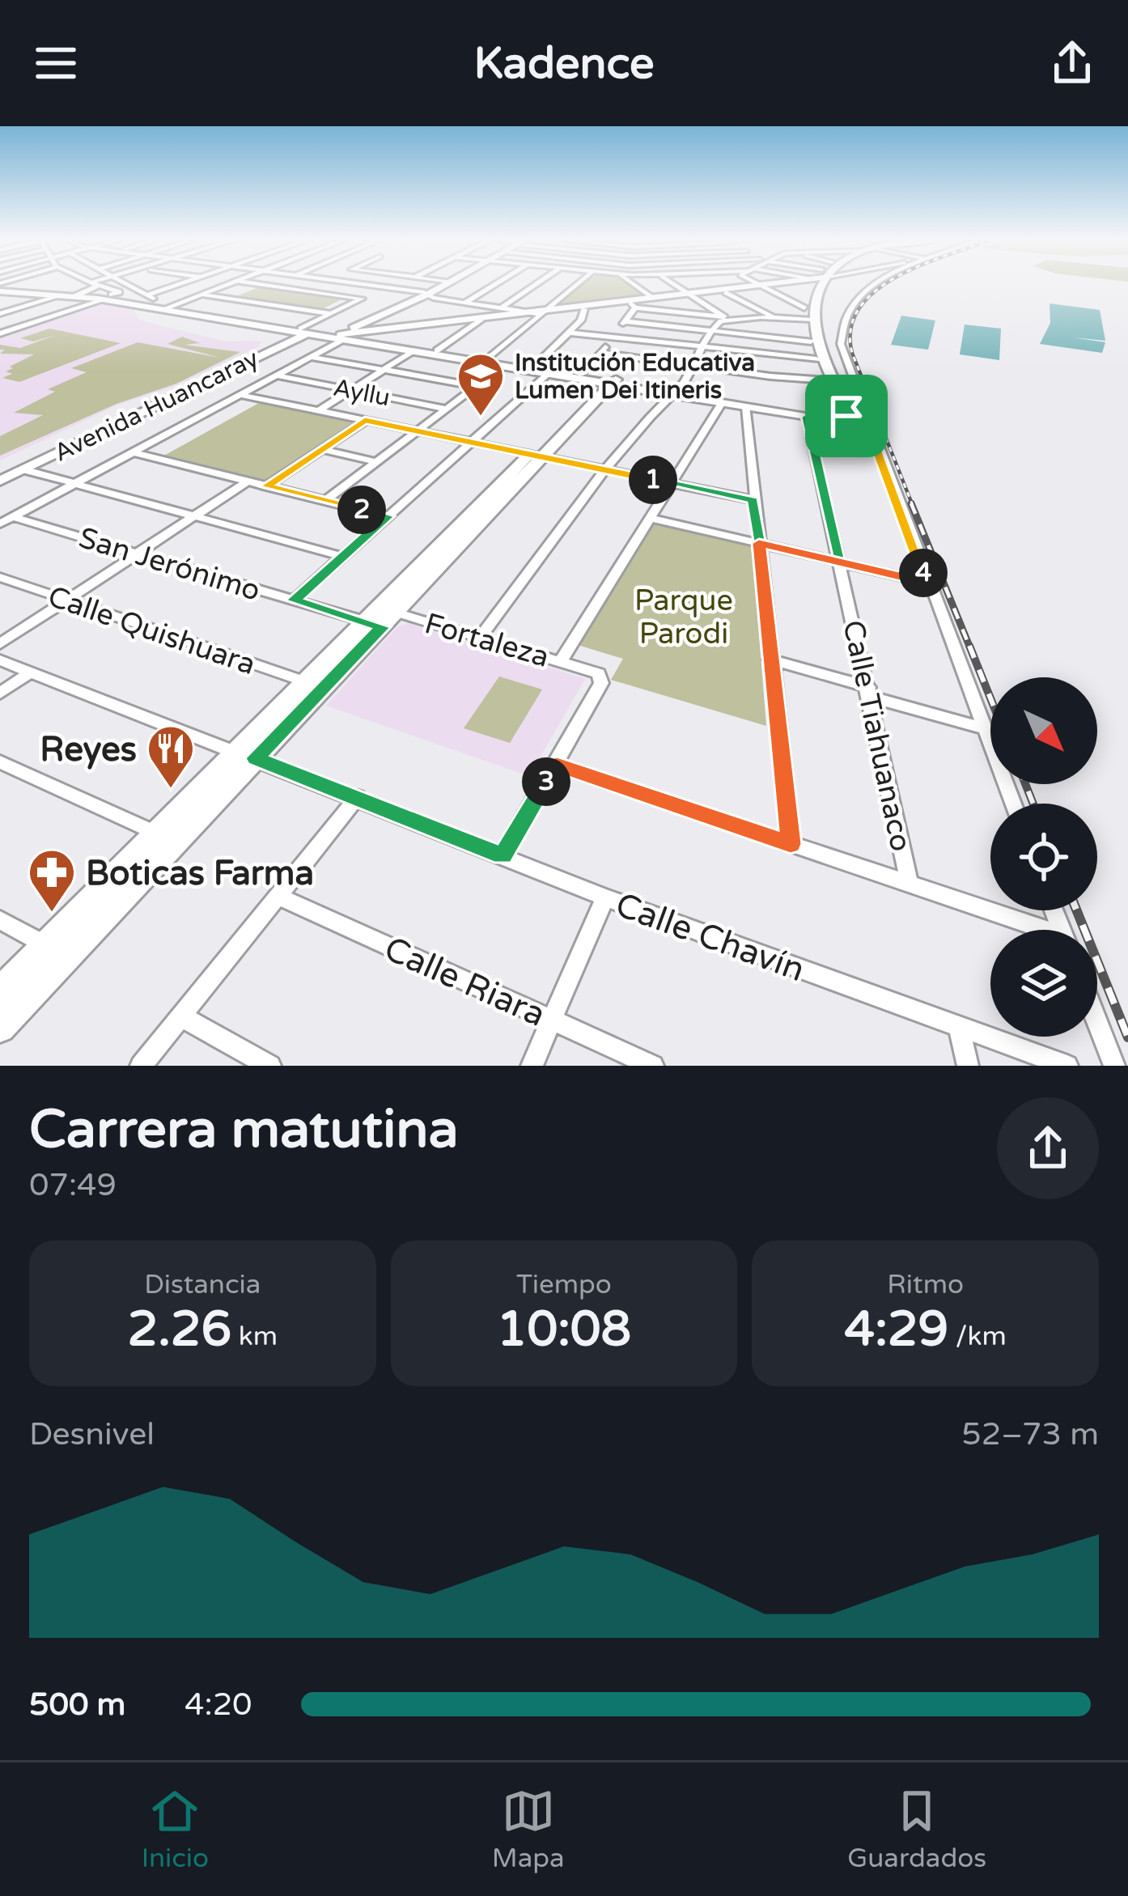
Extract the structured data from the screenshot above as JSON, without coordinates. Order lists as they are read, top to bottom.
{
  "streets": {
    "main road": ["Avenida Huancaray"],
    "street": [
      "Ayllu",
      "San Jerónimo",
      "Calle Quishuara",
      "Fortaleza",
      "Calle Tiahuanaco",
      "Calle Chavín",
      "Calle Riara"
    ]
  },
  "crossings": [
    ["San Jerónimo", "Fortaleza"]
  ],
  "parks": ["Parque Parodi"],
  "places": {
    "school or university": ["Institución Educativa Lumen Dei Itineris"],
    "restaurant": ["Reyes"],
    "pharmacy": ["Boticas Farma"]
  },
  "north": "bottom right",
  "page": {
    "header": "Kadence",
    "pins": [
      "1",
      "2",
      "4",
      "3"
    ],
    "heading": ["Carrera matutina", "07:49"],
    "stats": [
      ["Distancia", "2.26 km"],
      ["Tiempo", "10:08"],
      ["Ritmo", "4:29 /km"]
    ],
    "chart": ["Desnivel", "52–73 m"],
    "list": [
      {
        "name": "500 m",
        "note": "4:20"
      }
    ],
    "tabs": ["Inicio", "Mapa", "Guardados"]
  }
}
